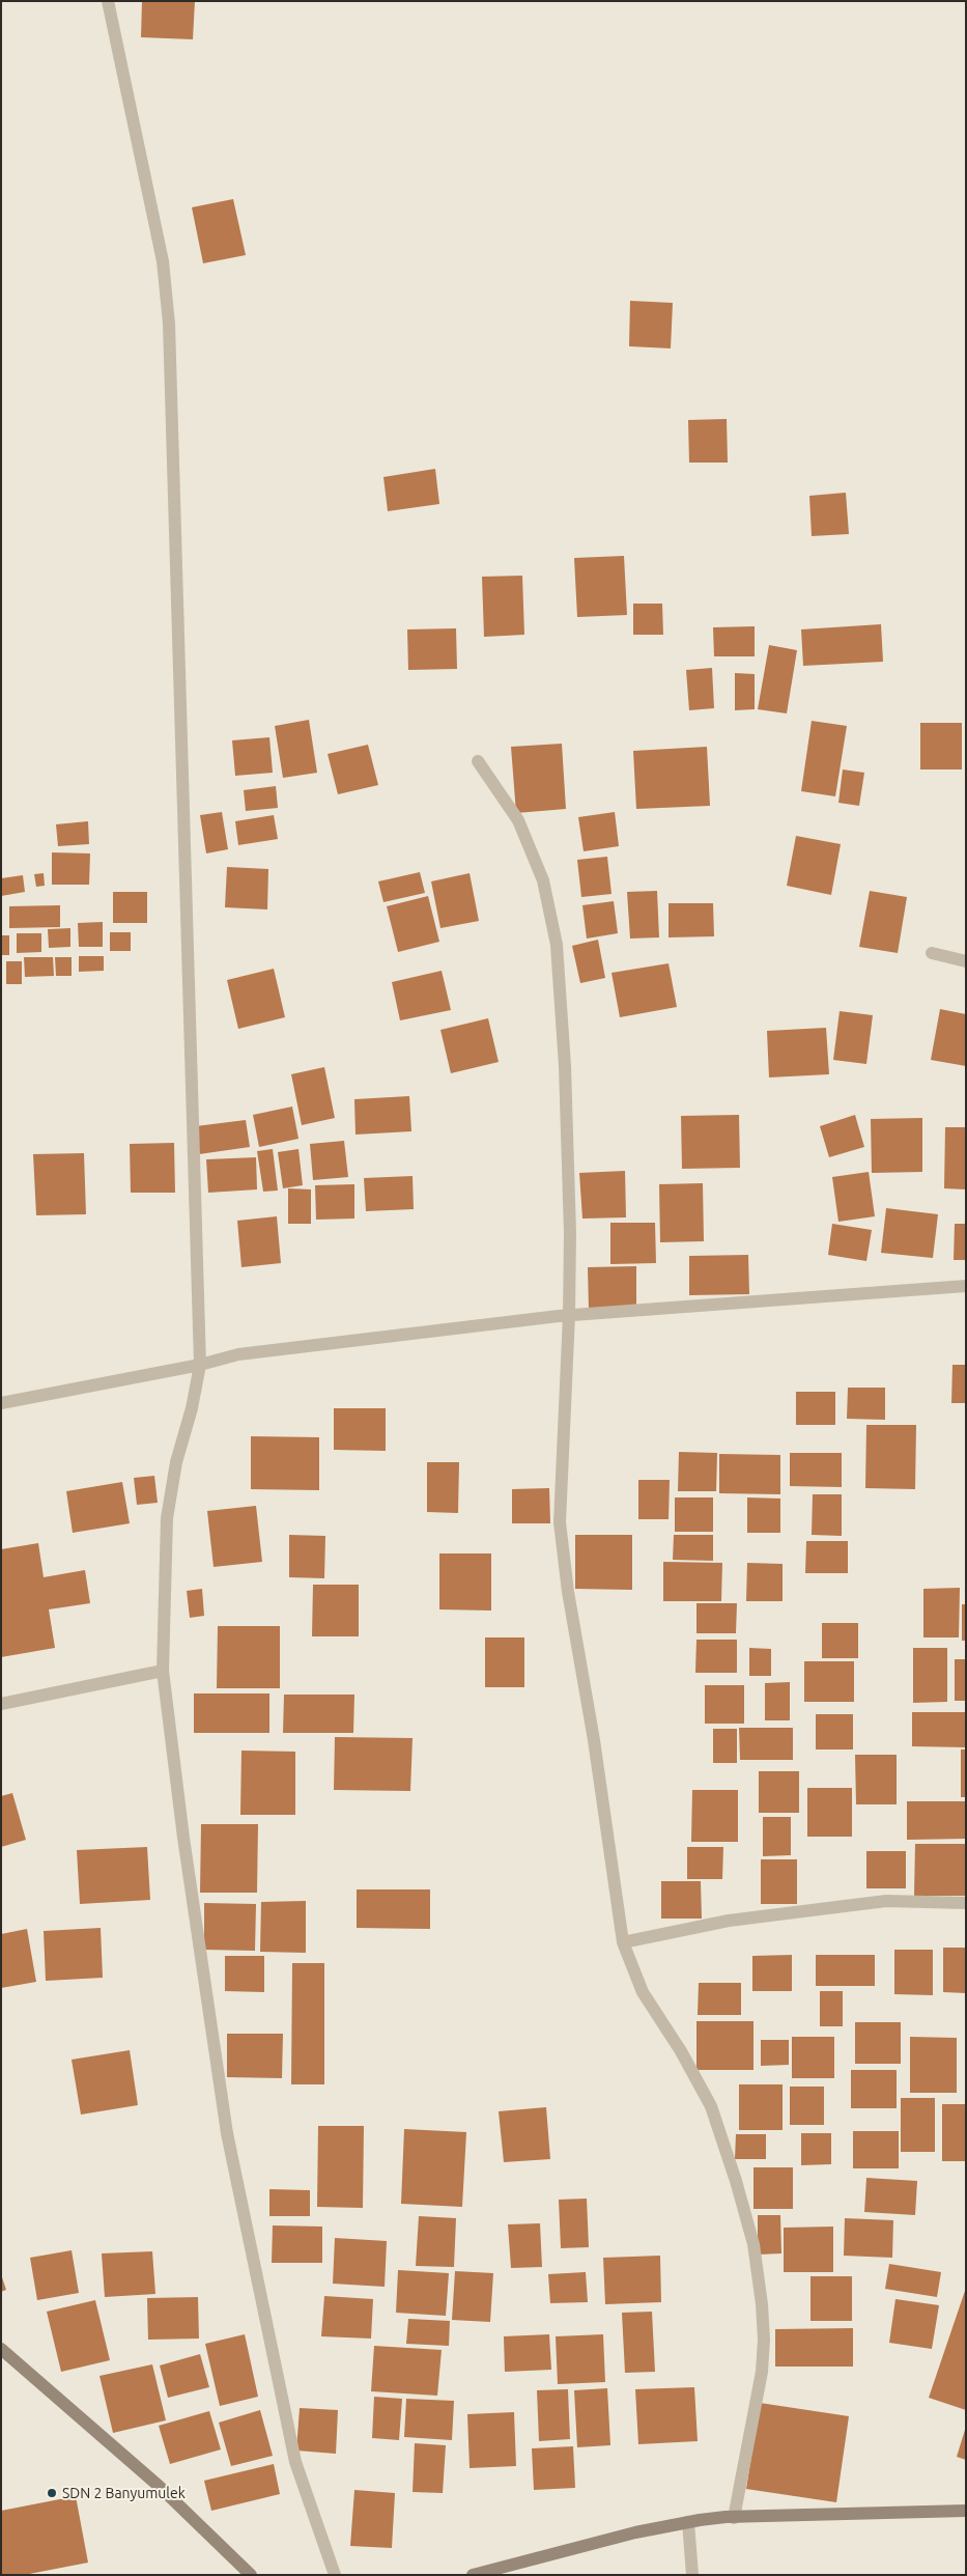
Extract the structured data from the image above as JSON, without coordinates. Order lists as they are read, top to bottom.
{
  "places": ["SDN 2 Banyumulek"]
}
